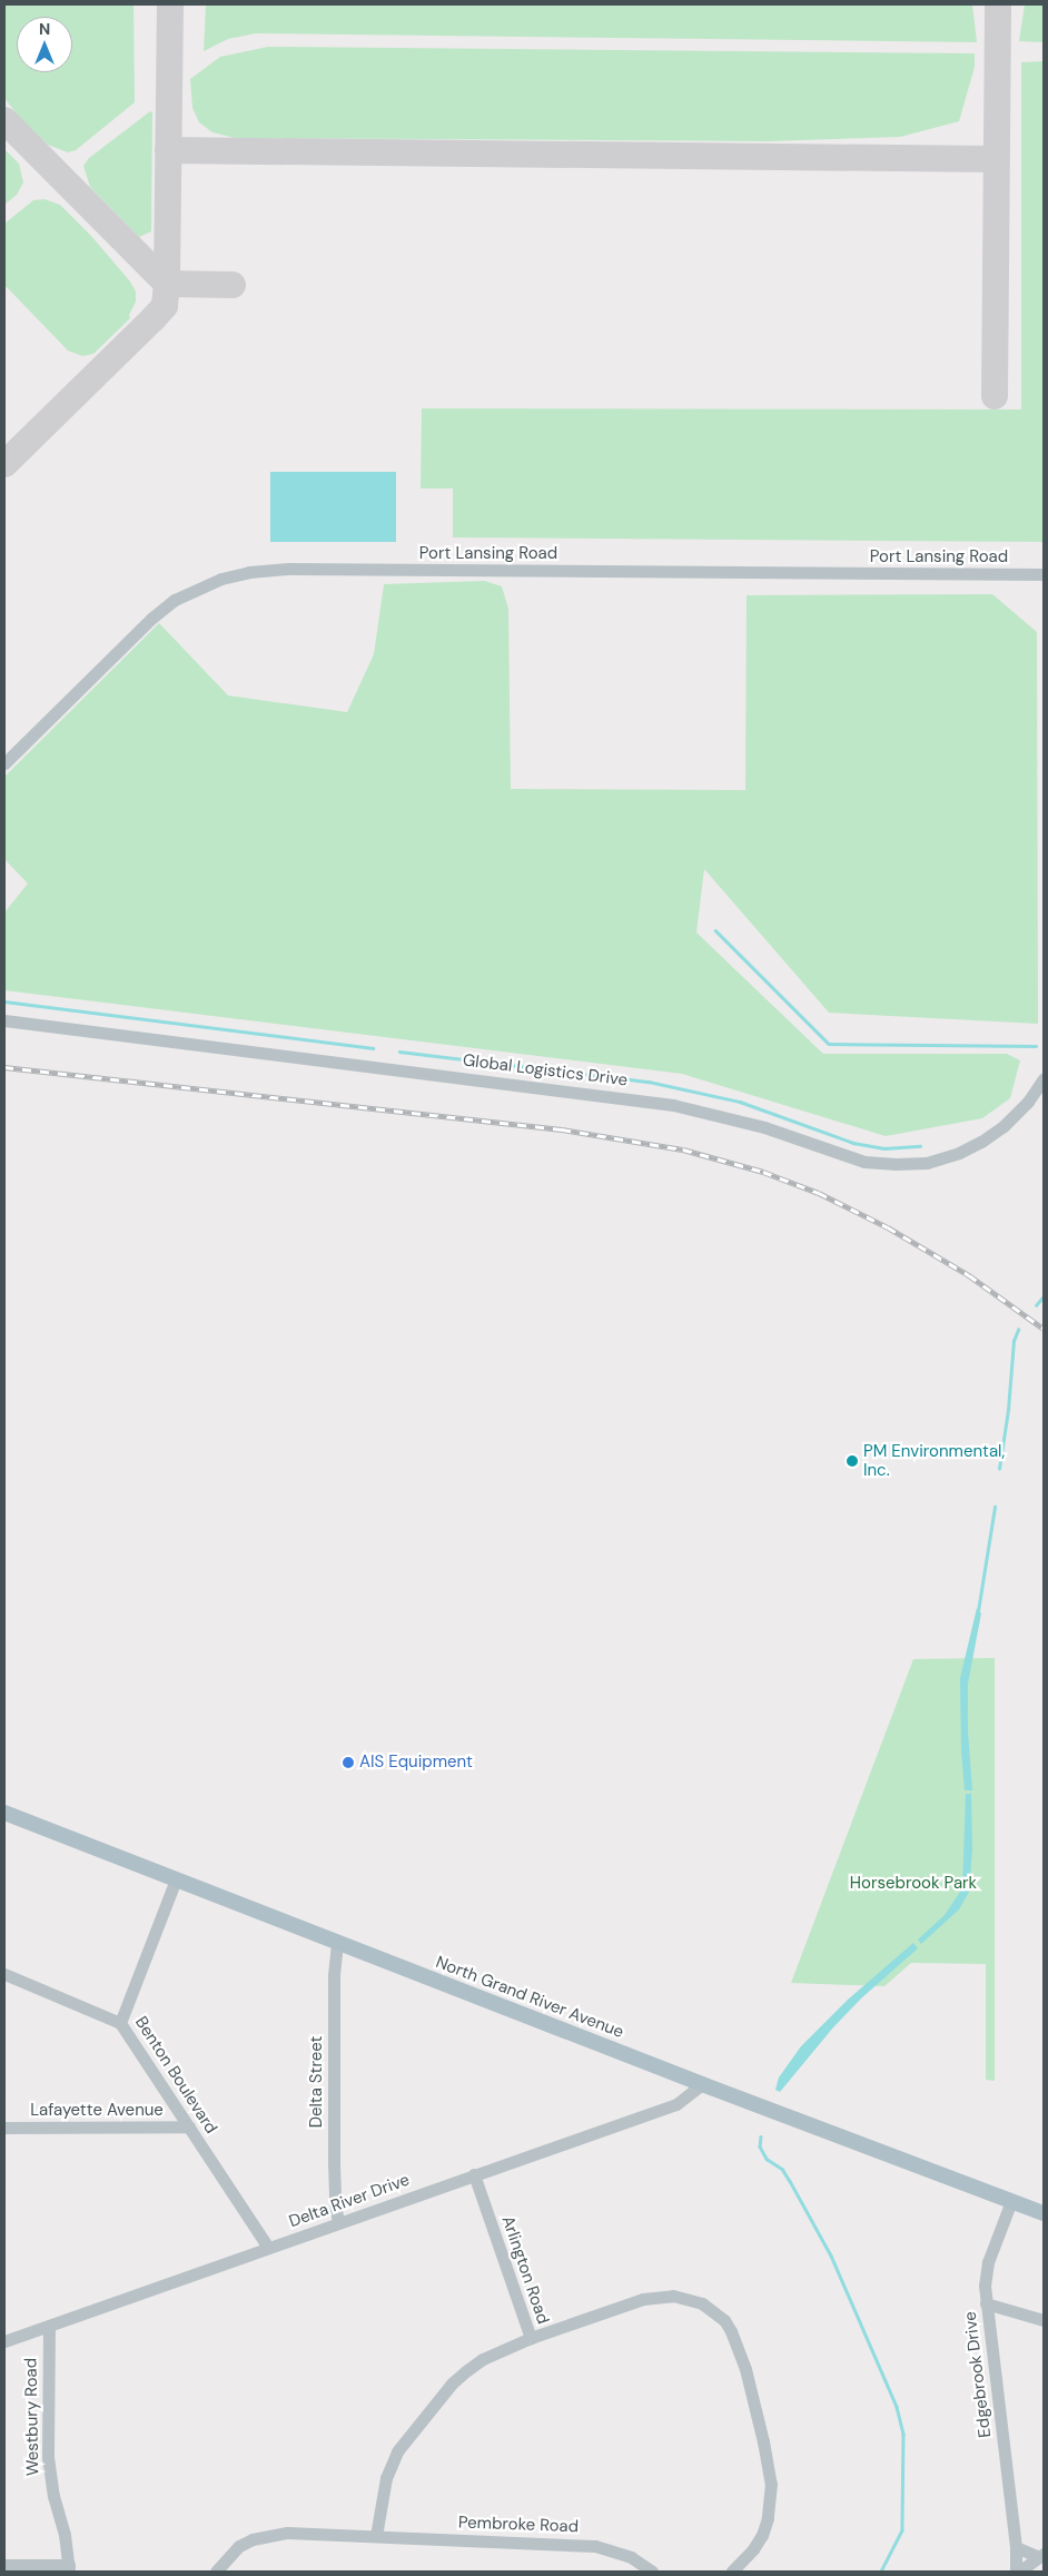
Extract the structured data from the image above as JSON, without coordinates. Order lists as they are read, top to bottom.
{
  "streets": {
    "main road": ["North Grand River Avenue"],
    "street": [
      "Port Lansing Road",
      "Global Logistics Drive",
      "Benton Boulevard",
      "Delta Street",
      "Lafayette Avenue",
      "Delta River Drive",
      "Arlington Road",
      "Edgebrook Drive",
      "Westbury Road",
      "Pembroke Road"
    ]
  },
  "crossings": [
    ["North Grand River Avenue", "Benton Boulevard"],
    ["North Grand River Avenue", "Delta Street"],
    ["North Grand River Avenue", "Delta River Drive"],
    ["North Grand River Avenue", "Edgebrook Drive"],
    ["Benton Boulevard", "Lafayette Avenue"],
    ["Benton Boulevard", "Delta River Drive"],
    ["Delta Street", "Delta River Drive"],
    ["Delta River Drive", "Arlington Road"],
    ["Delta River Drive", "Westbury Road"],
    ["Arlington Road", "Pembroke Road"]
  ],
  "parks": ["Horsebrook Park"],
  "places": ["PM Environmental, Inc.", "AIS Equipment"],
  "north": "top"
}
